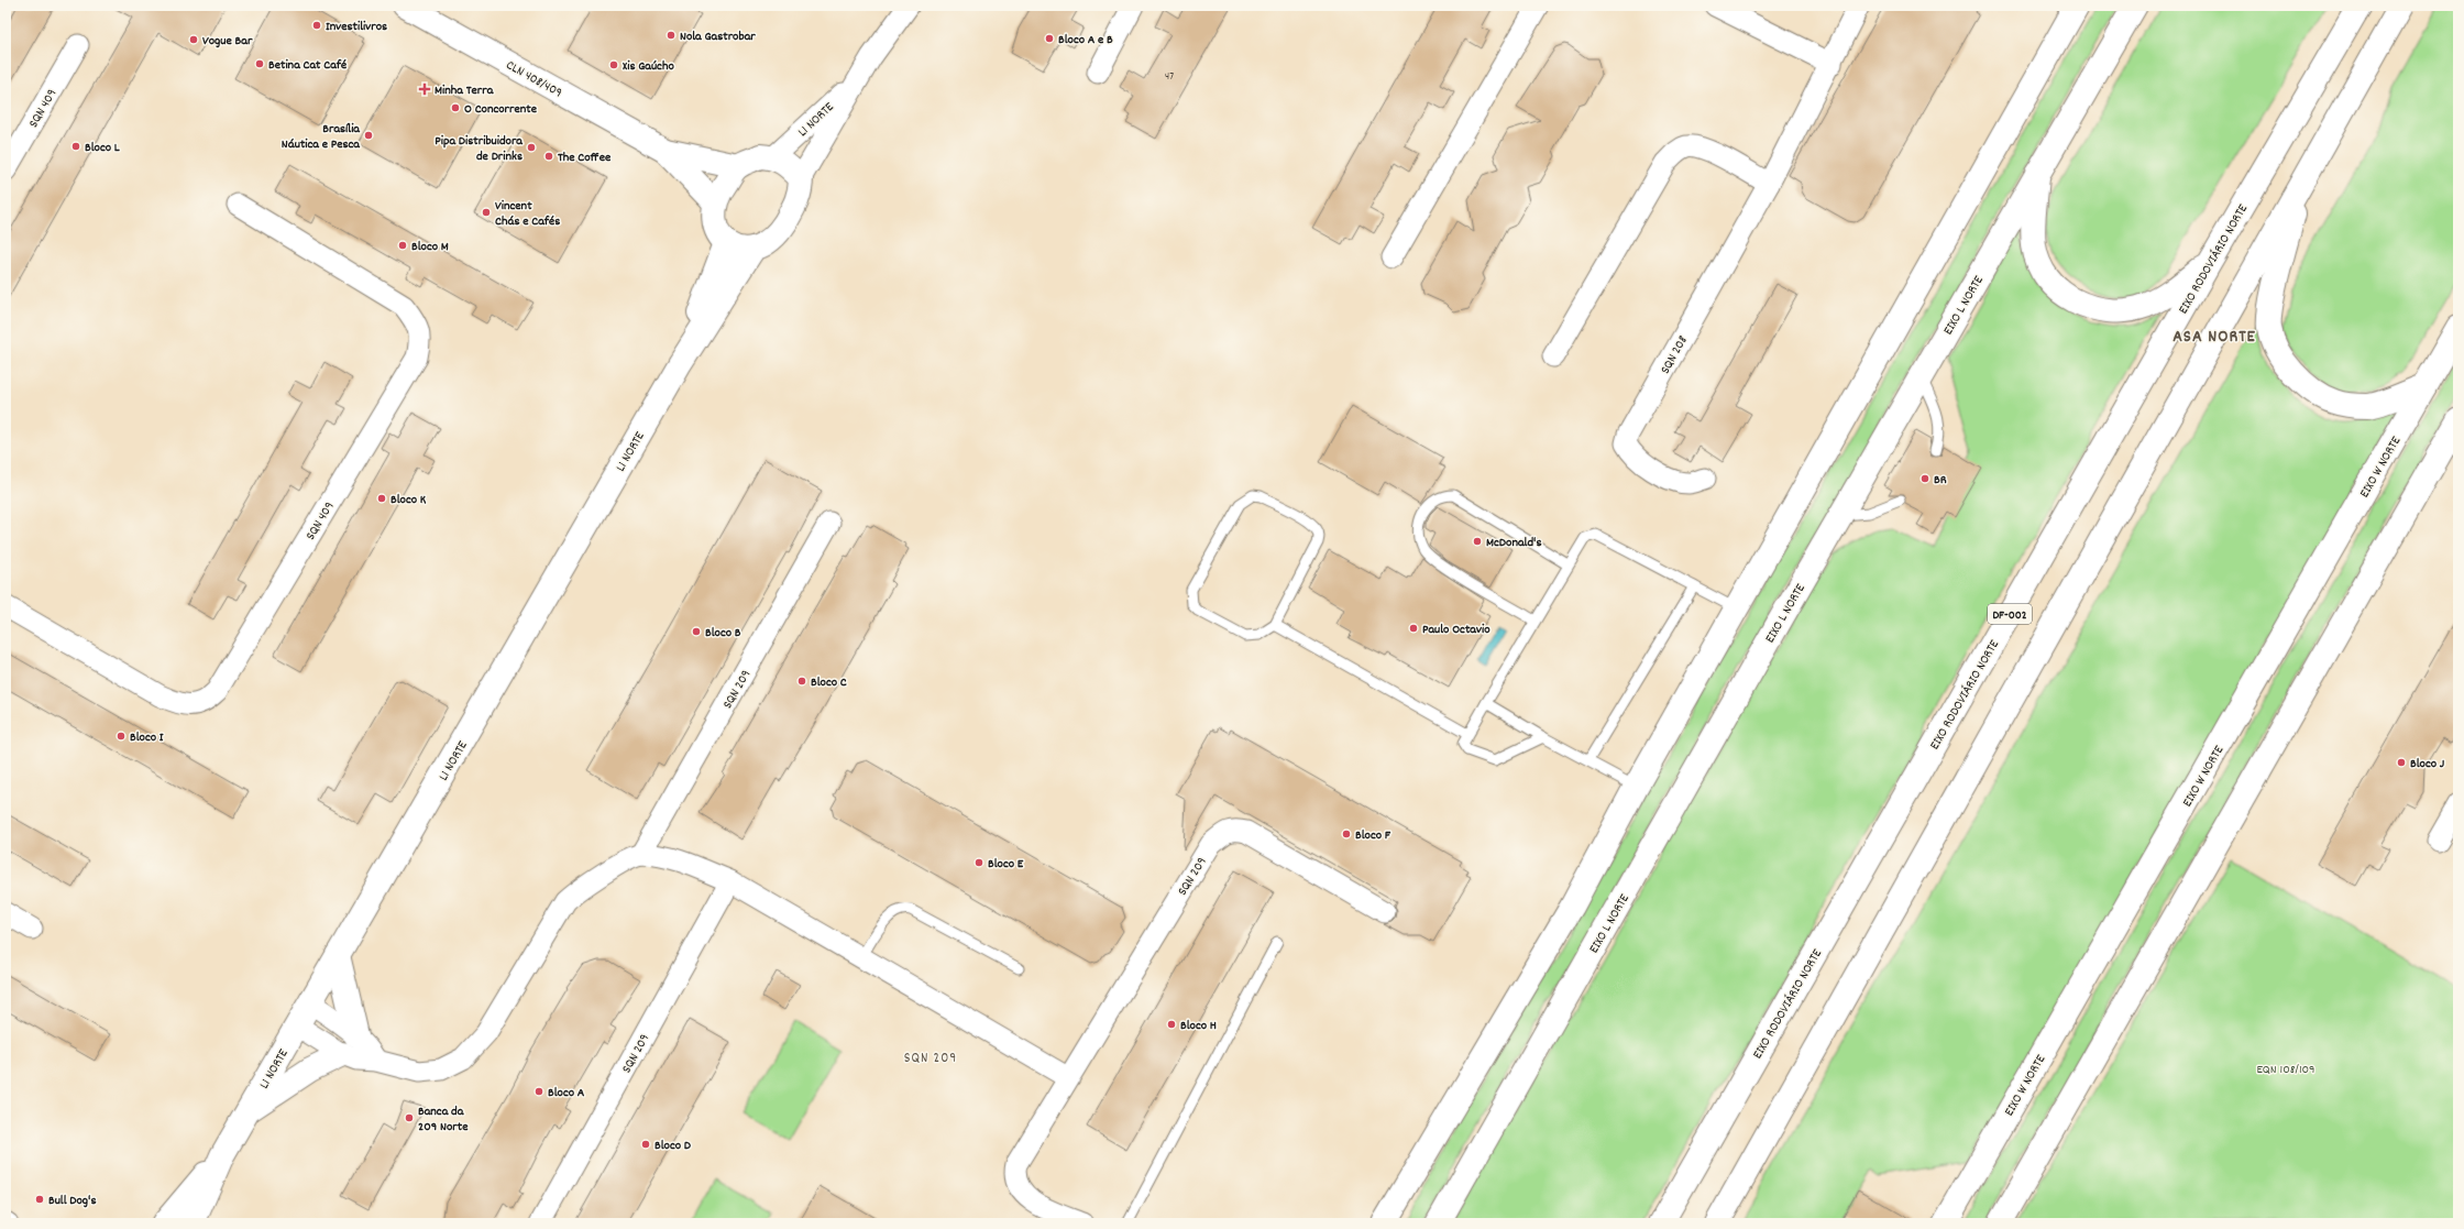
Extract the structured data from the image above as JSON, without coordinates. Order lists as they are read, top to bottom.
{
  "streets": {
    "main road": [
      "CLN 408/409",
      "L1 NORTE",
      "EIXO RODOVIÁRIO NORTE",
      "EIXO L NORTE",
      "EIXO W NORTE",
      "DF-002"
    ],
    "street": ["SQN 409", "SQN 208", "SQN 209"]
  },
  "crossings": [
    ["CLN 408/409", "L1 NORTE"]
  ],
  "districts": ["ASA NORTE", "SQN 209"],
  "parks": ["EQN 108/109"],
  "places": {
    "other": [
      "Investilivros",
      "Nola Gastrobar",
      "Bloco A e B",
      "Vogue Bar",
      "Betina Cat Café",
      "Xis Gaúcho",
      "O Concorrente",
      "Brasília Náutica e Pesca",
      "Bloco L",
      "Pipa Distribuidora de Drinks",
      "The Coffee",
      "Vincent Chás e Cafés",
      "Bloco M",
      "BR",
      "Bloco K",
      "McDonald's",
      "Paulo Octavio",
      "Bloco B",
      "Bloco C",
      "Bloco I",
      "Bloco J",
      "Bloco F",
      "Bloco E",
      "Bloco H",
      "Bloco A",
      "Banca da 209 Norte",
      "Bloco D",
      "Bull Dog's"
    ],
    "health": ["Minha Terra"]
  },
  "house_numbers": ["47"]
}
